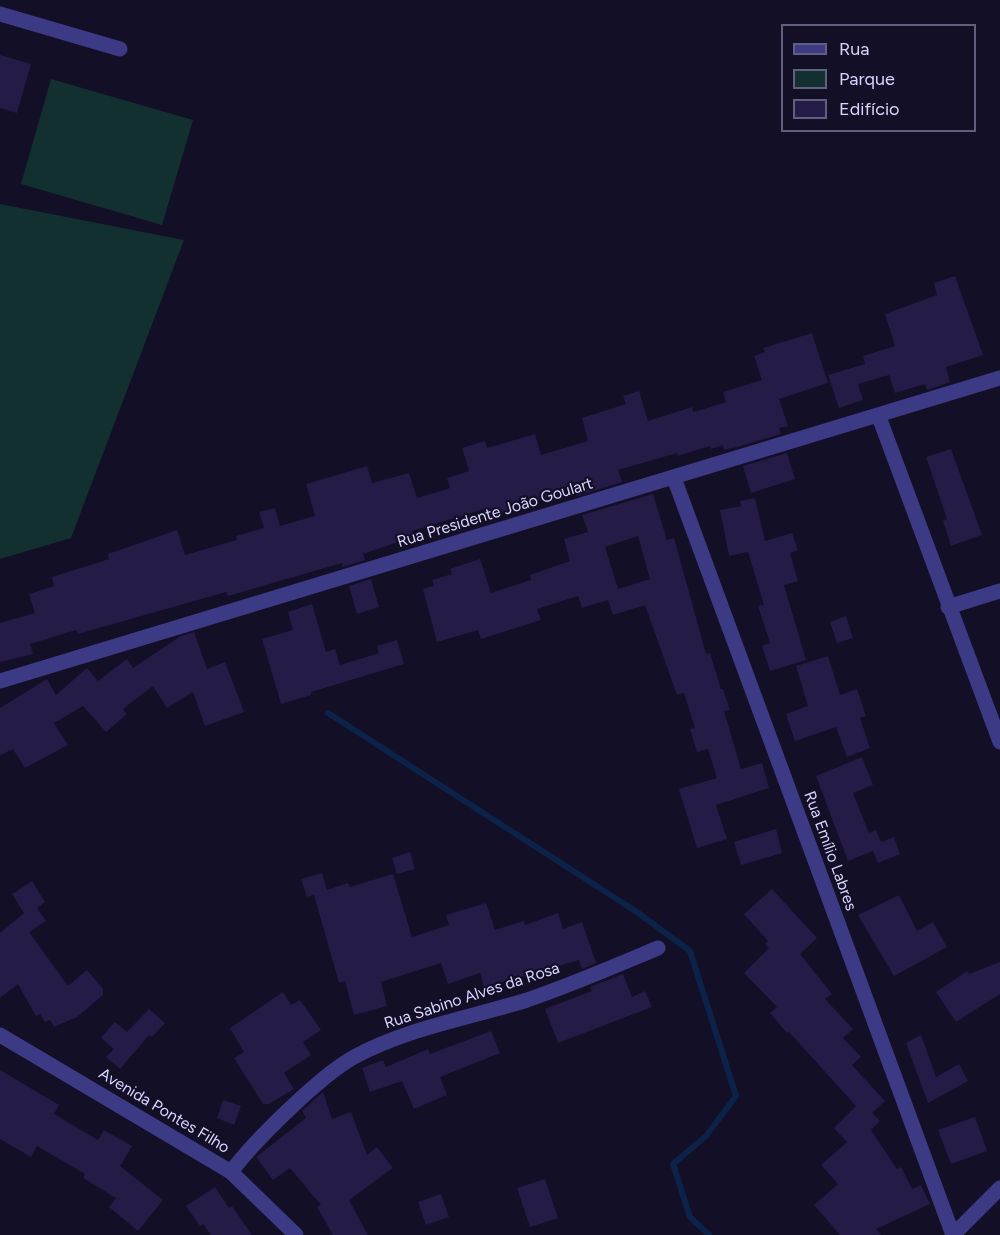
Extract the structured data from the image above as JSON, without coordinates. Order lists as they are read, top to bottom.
{
  "streets": {
    "street": [
      "Rua Presidente João Goulart",
      "Rua Emílio Labres",
      "Rua Sabino Alves da Rosa",
      "Avenida Pontes Filho"
    ]
  },
  "crossings": [
    ["Rua Presidente João Goulart", "Rua Emílio Labres"],
    ["Rua Sabino Alves da Rosa", "Avenida Pontes Filho"]
  ],
  "legend": ["Rua", "Parque", "Edifício"]
}
